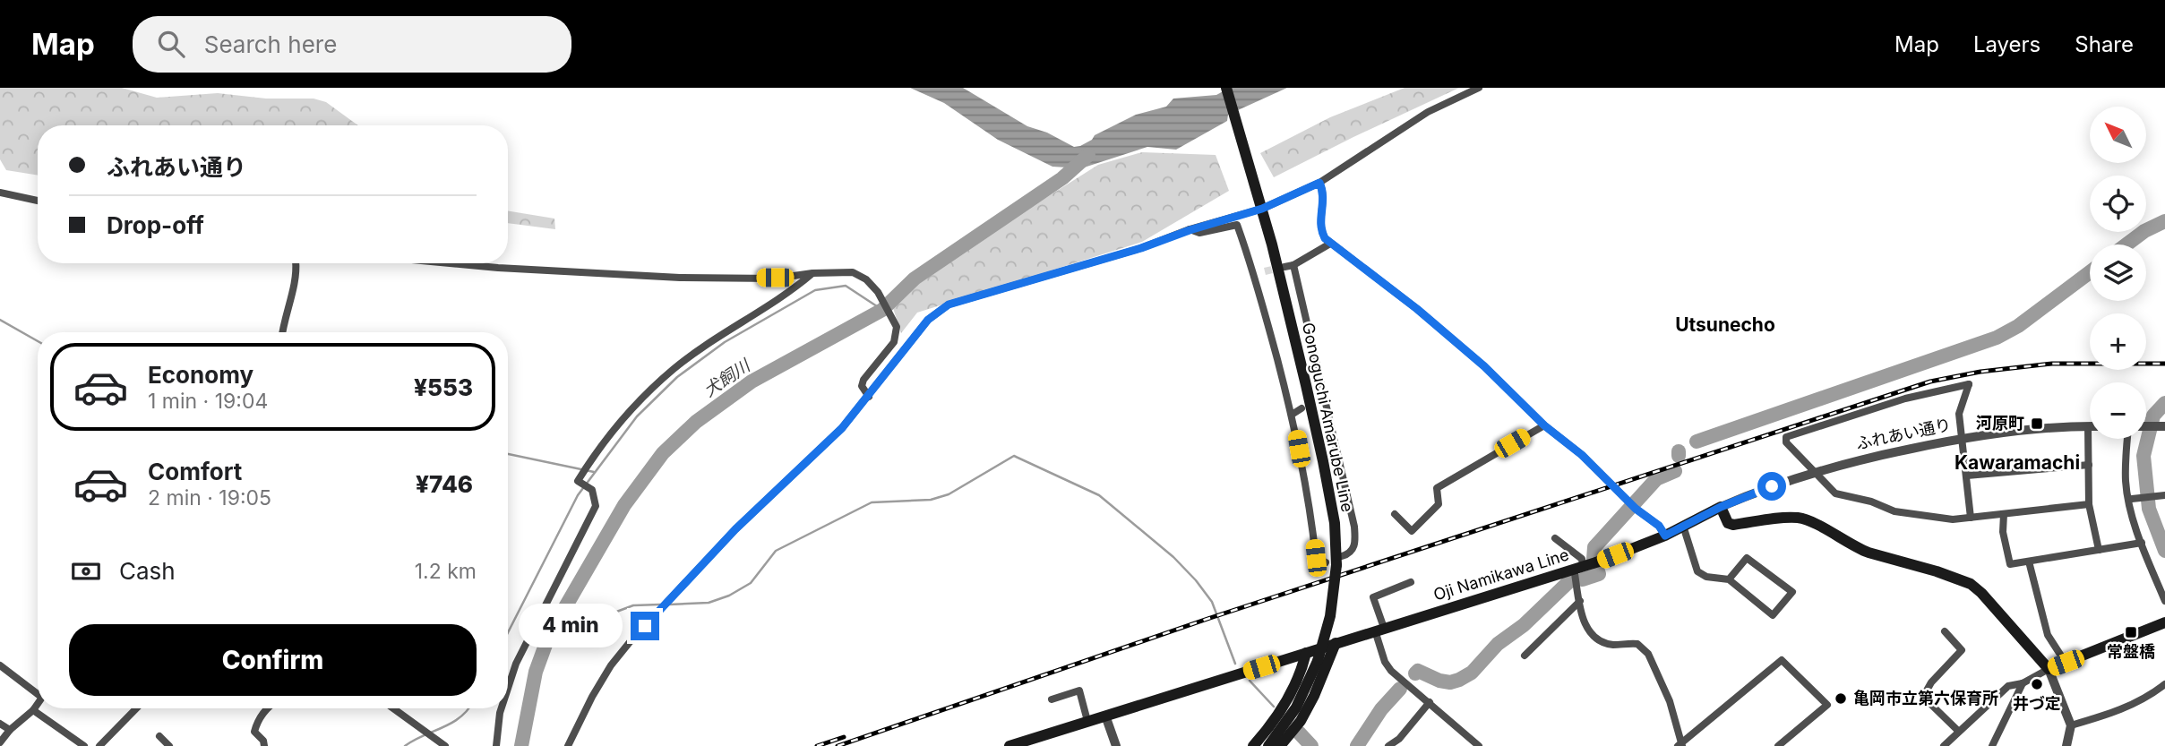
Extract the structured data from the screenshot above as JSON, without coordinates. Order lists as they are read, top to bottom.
{
  "streets": {
    "main road": ["Gonoguchi Amarube Line", "Oji Namikawa Line"],
    "street": ["ふれあい通り"]
  },
  "crossings": [
    ["ふれあい通り", "Oji Namikawa Line"]
  ],
  "districts": ["Utsunecho", "Kawaramachi"],
  "water": ["犬飼川"],
  "places": {
    "transit": ["河原町", "常盤橋"],
    "other": ["井づ定", "亀岡市立第六保育所"]
  },
  "north": "top left",
  "page": {
    "header": "Map",
    "search": "Search here",
    "nav": ["Map", "Layers", "Share"],
    "map_buttons": ["+", "−"],
    "banner": ["ふれあい通り", "Drop-off"],
    "list": [
      {
        "name": "Economy",
        "note": "1 min · 19:04",
        "value": "¥553"
      },
      {
        "name": "Comfort",
        "note": "2 min · 19:05",
        "value": "¥746"
      }
    ],
    "pay": ["Cash", "1.2 km"],
    "bubble": "4 min",
    "buttons": "Confirm"
  }
}
